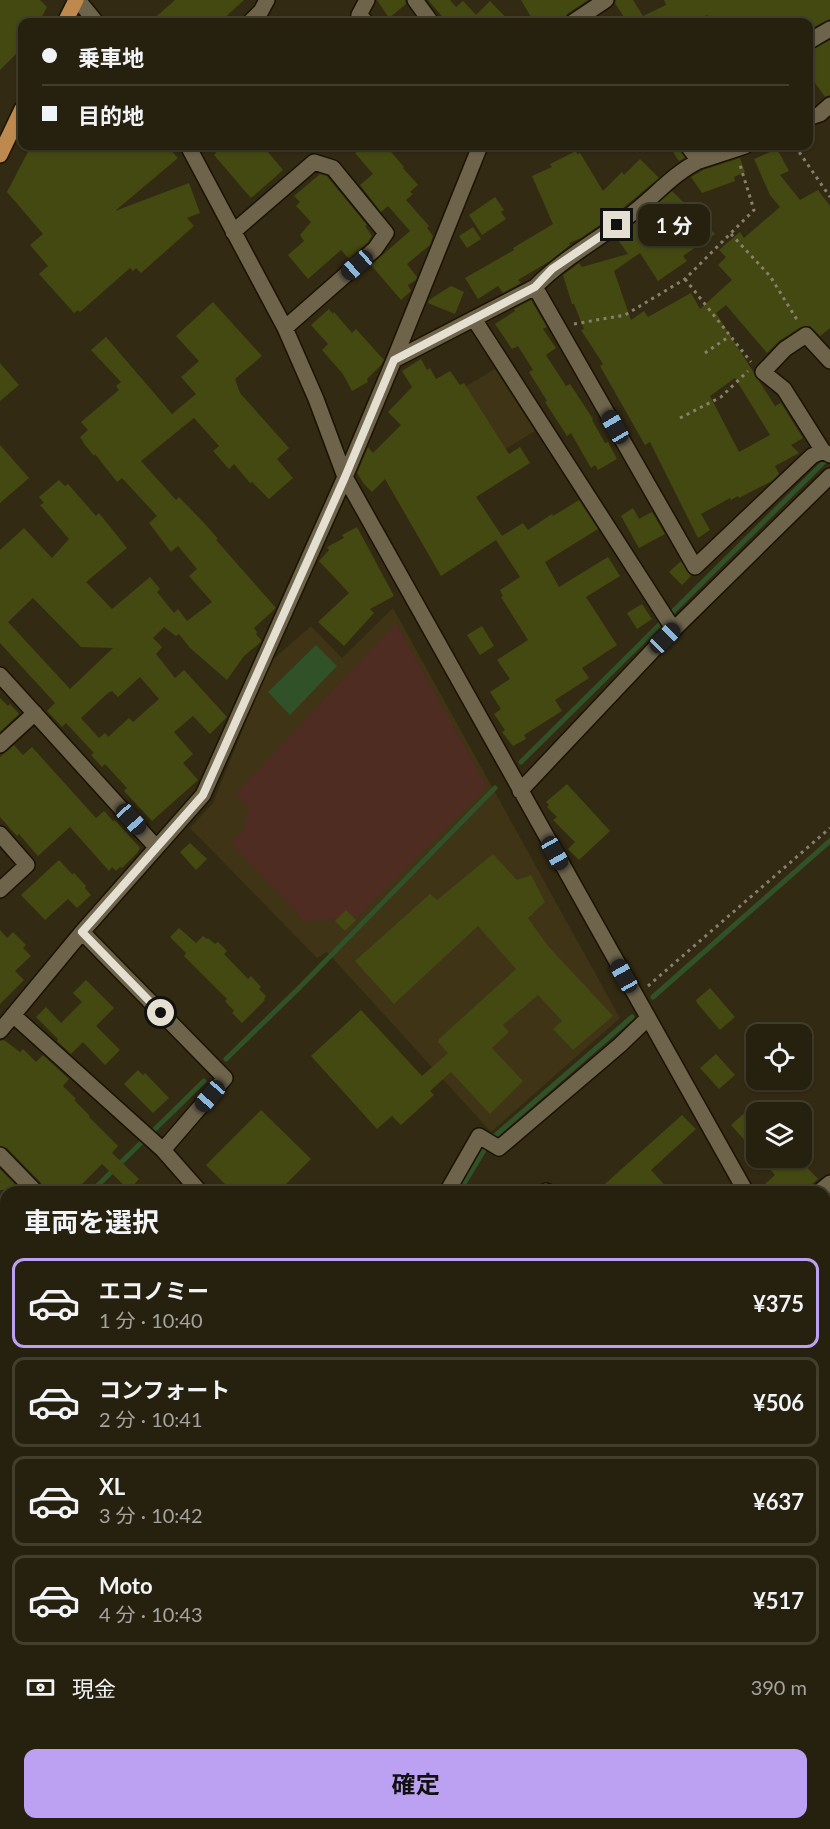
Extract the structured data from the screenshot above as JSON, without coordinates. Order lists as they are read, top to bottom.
{
  "page": {
    "banner": ["乗車地", "目的地"],
    "bubble": "1 分",
    "heading": "車両を選択",
    "list": [
      {
        "name": "エコノミー",
        "note": "1 分 · 10:40",
        "value": "¥375"
      },
      {
        "name": "コンフォート",
        "note": "2 分 · 10:41",
        "value": "¥506"
      },
      {
        "name": "XL",
        "note": "3 分 · 10:42",
        "value": "¥637"
      },
      {
        "name": "Moto",
        "note": "4 分 · 10:43",
        "value": "¥517"
      }
    ],
    "pay": ["現金", "390 m"],
    "buttons": "確定"
  }
}
